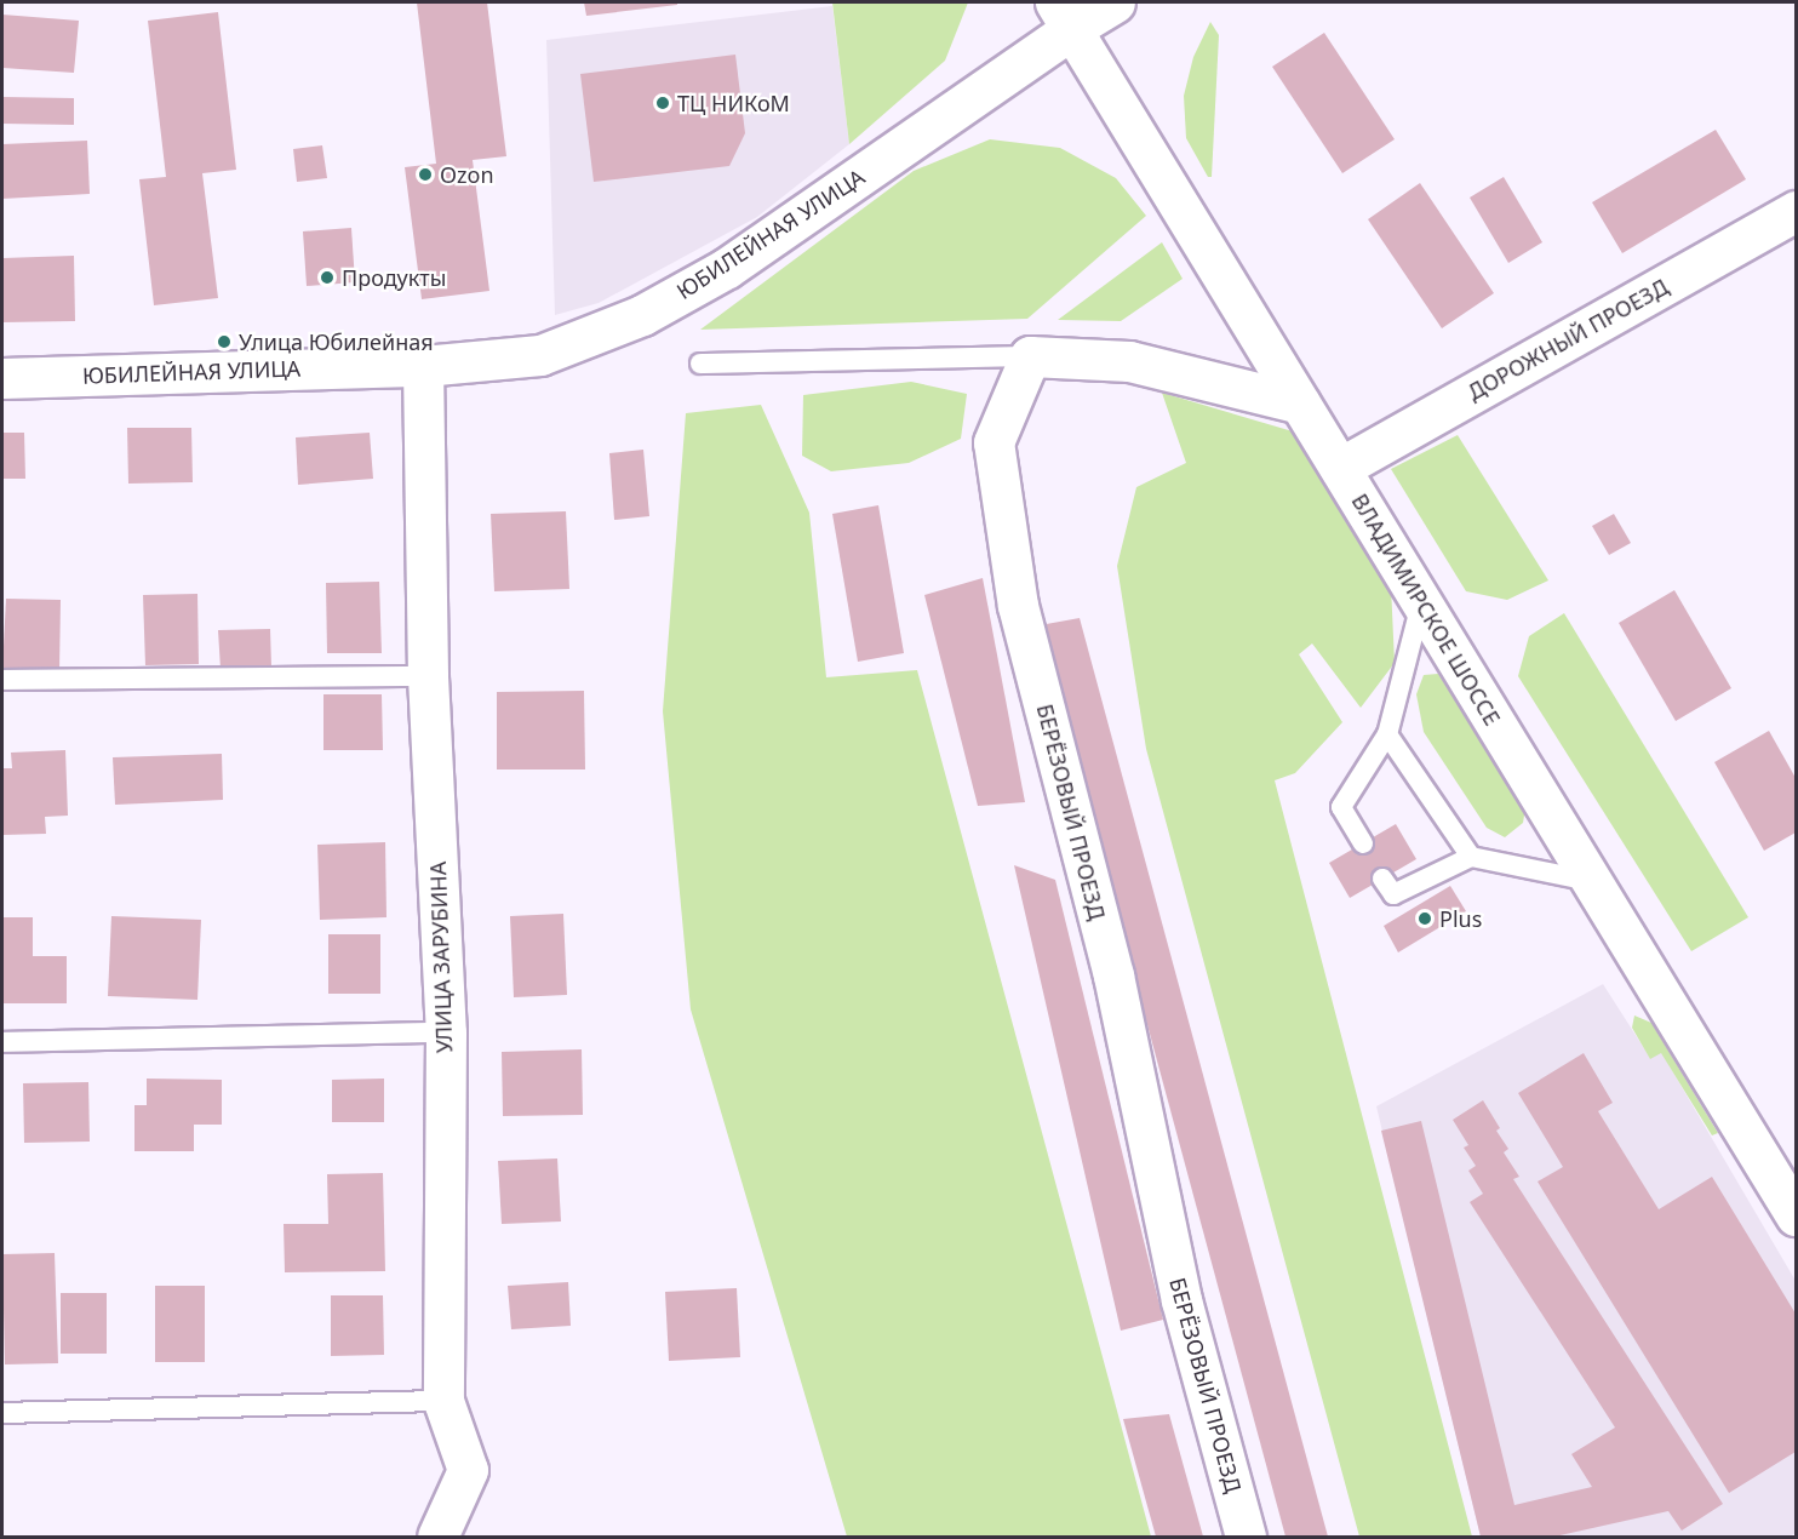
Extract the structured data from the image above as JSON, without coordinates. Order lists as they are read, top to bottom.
{
  "streets": {
    "street": [
      "ЮБИЛЕЙНАЯ УЛИЦА",
      "ДОРОЖНЫЙ ПРОЕЗД",
      "ВЛАДИМИРСКОЕ ШОССЕ",
      "БЕРЁЗОВЫЙ ПРОЕЗД",
      "УЛИЦА ЗАРУБИНА"
    ]
  },
  "crossings": [
    ["ЮБИЛЕЙНАЯ УЛИЦА", "ВЛАДИМИРСКОЕ ШОССЕ"],
    ["ЮБИЛЕЙНАЯ УЛИЦА", "УЛИЦА ЗАРУБИНА"],
    ["ДОРОЖНЫЙ ПРОЕЗД", "ВЛАДИМИРСКОЕ ШОССЕ"]
  ],
  "places": [
    "ТЦ НИКоМ",
    "Ozon",
    "Продукты",
    "Улица Юбилейная",
    "Plus"
  ]
}
